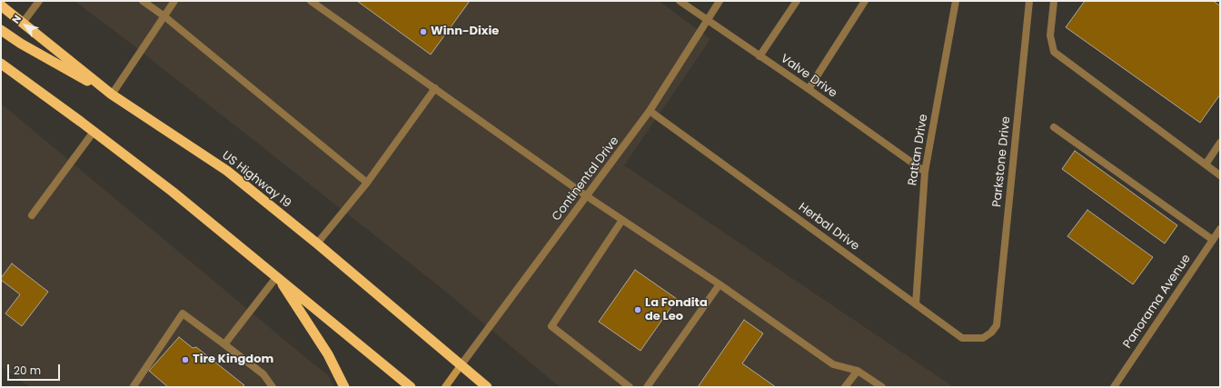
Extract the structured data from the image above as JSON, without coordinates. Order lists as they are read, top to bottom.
{
  "streets": {
    "highway": ["US Highway 19"],
    "street": [
      "Valve Drive",
      "Rattan Drive",
      "Parkstone Drive",
      "Continental Drive",
      "Herbal Drive",
      "Panorama Avenue"
    ]
  },
  "crossings": [
    ["Valve Drive", "Rattan Drive"],
    ["Valve Drive", "Continental Drive"],
    ["Rattan Drive", "Herbal Drive"],
    ["Parkstone Drive", "Herbal Drive"],
    ["Continental Drive", "US Highway 19"],
    ["Continental Drive", "Herbal Drive"]
  ],
  "places": ["Winn-Dixie", "La Fondita de Leo", "Tire Kingdom"],
  "scale_bar": "20 m",
  "north": "top left"
}
